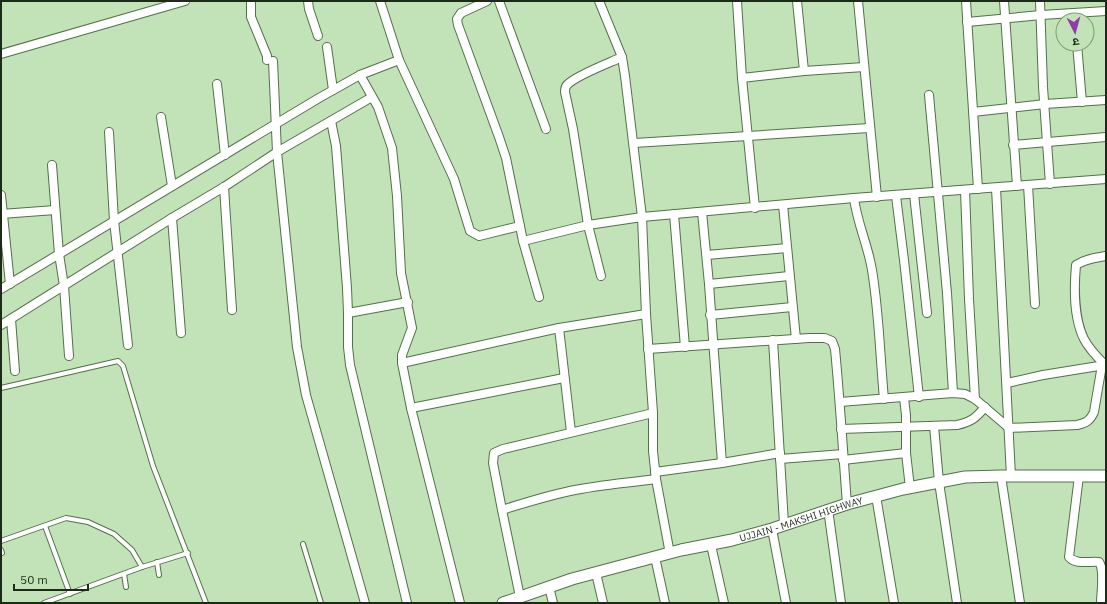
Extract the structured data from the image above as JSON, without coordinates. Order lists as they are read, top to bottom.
{
  "streets": {
    "main road": ["UJJAIN - MAKSHI HIGHWAY"]
  },
  "scale_bar": "50 m",
  "north": "bottom"
}
